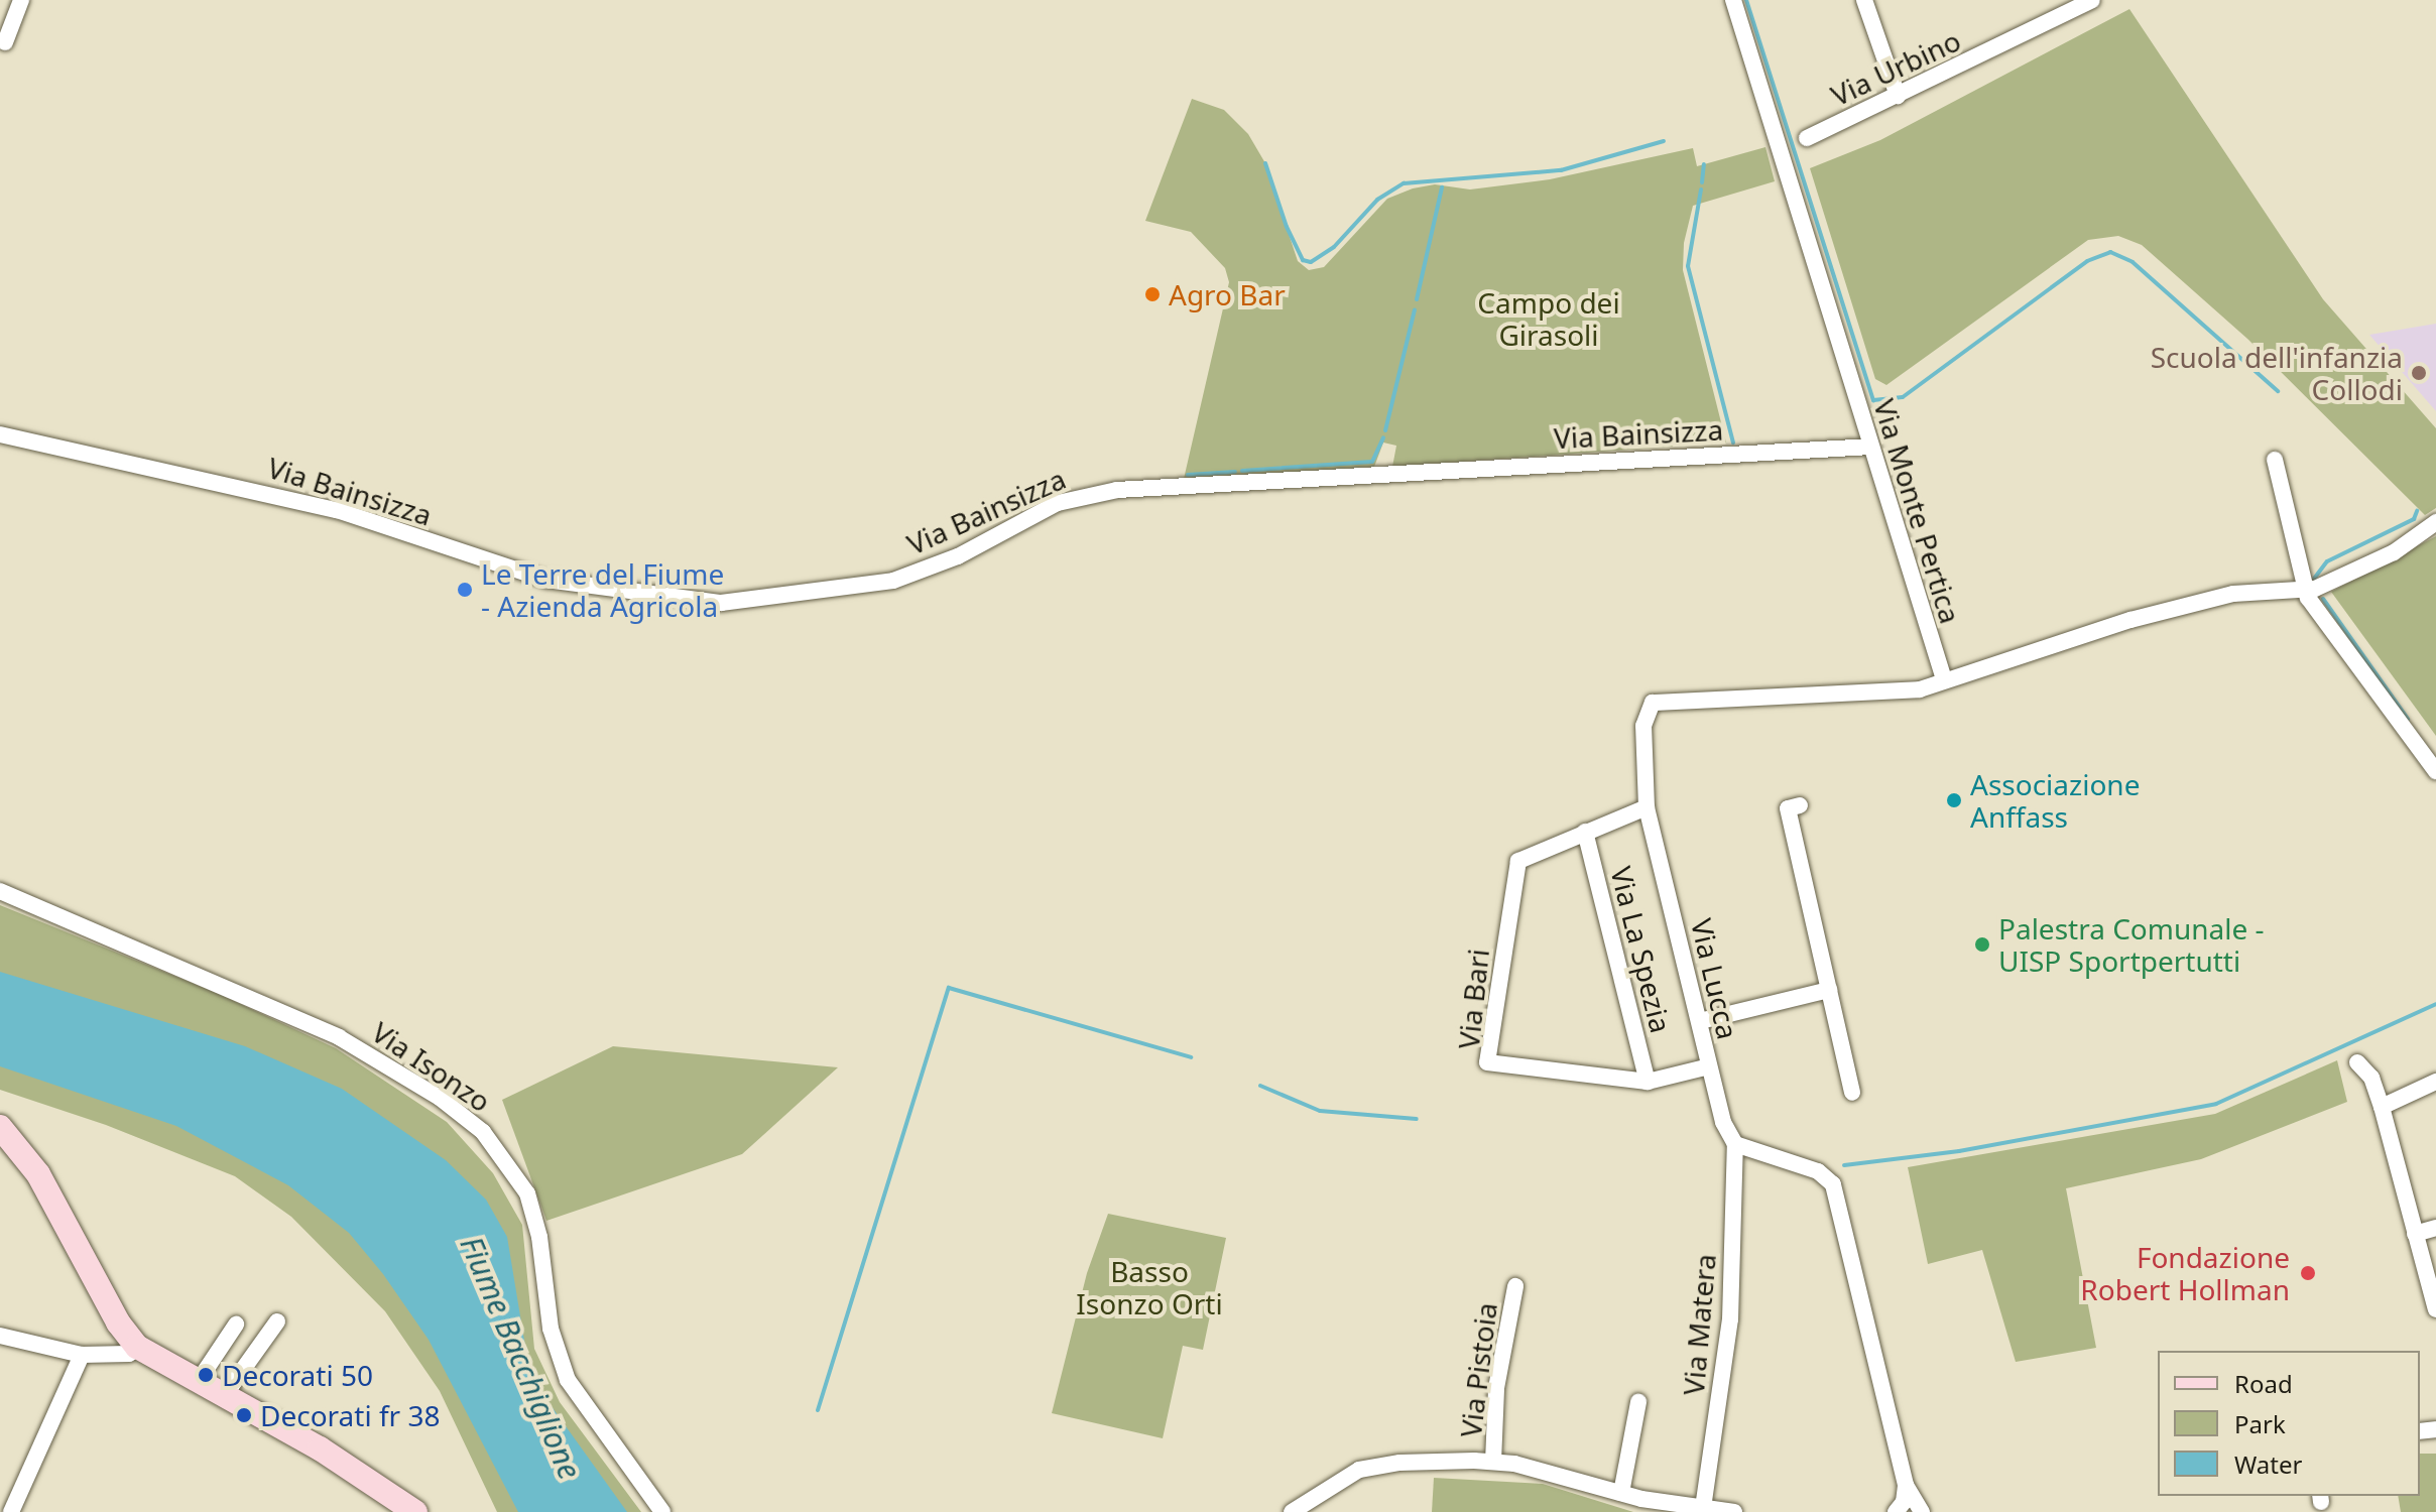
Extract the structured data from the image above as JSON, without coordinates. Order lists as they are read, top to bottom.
{
  "streets": {
    "street": [
      "Via Urbino",
      "Via Bainsizza",
      "Via Monte Pertica",
      "Via La Spezia",
      "Via Lucca",
      "Via Bari",
      "Via Isonzo",
      "Via Matera",
      "Via Pistoia"
    ]
  },
  "crossings": [
    ["Via Bainsizza", "Via Monte Pertica"],
    ["Via Monte Pertica", "Via Lucca"],
    ["Via La Spezia", "Via Bari"],
    ["Via Lucca", "Via Bari"],
    ["Via Lucca", "Via Matera"]
  ],
  "water": ["Fiume Bacchiglione"],
  "parks": ["Campo dei Girasoli", "Basso Isonzo Orti"],
  "places": [
    "Agro Bar",
    "Scuola dell'infanzia Collodi",
    "Le Terre del Fiume - Azienda Agricola",
    "Associazione Anffass",
    "Palestra Comunale - UISP Sportpertutti",
    "Fondazione Robert Hollman",
    "Decorati 50",
    "Decorati fr 38"
  ],
  "legend": ["Road", "Park", "Water"]
}
